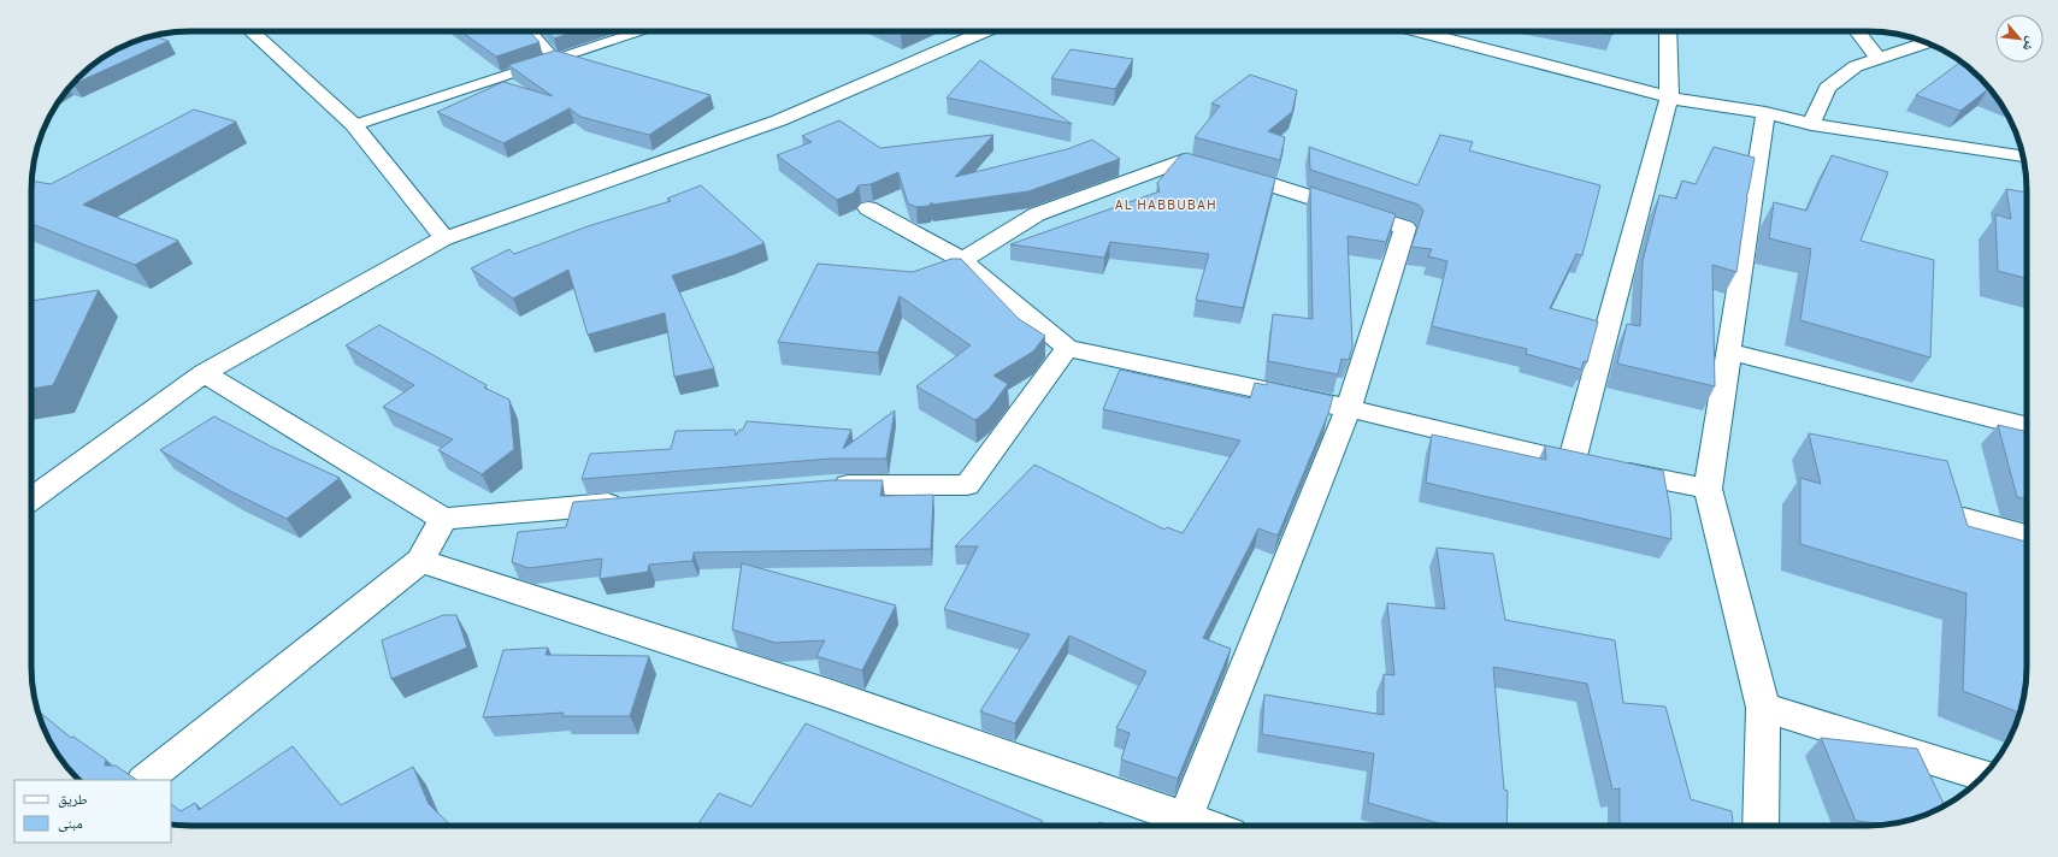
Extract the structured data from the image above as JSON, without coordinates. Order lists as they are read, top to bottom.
{
  "districts": ["AL HABBUBAH"],
  "legend": ["طريق", "مبنى"],
  "north": "bottom right"
}
